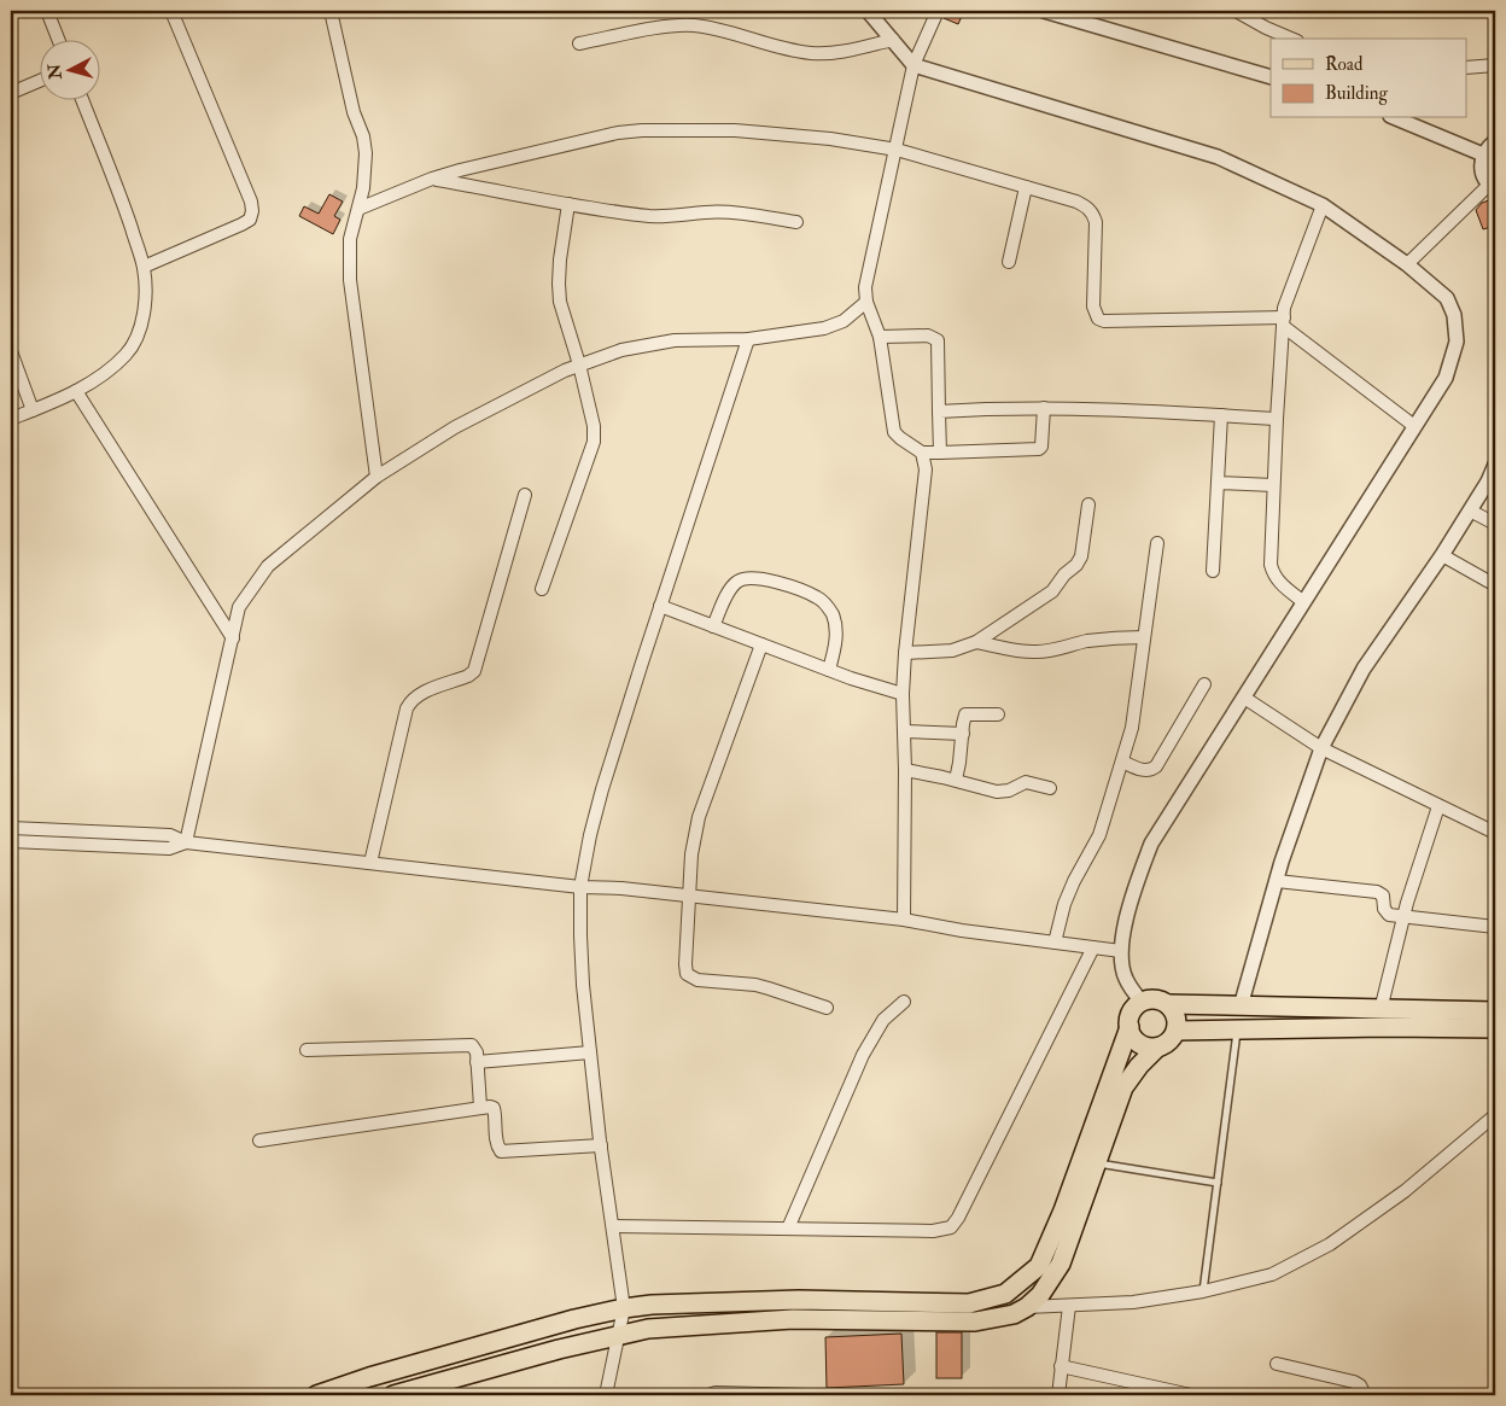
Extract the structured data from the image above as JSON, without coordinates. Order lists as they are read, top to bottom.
{
  "legend": ["Road", "Building"],
  "north": "left"
}
